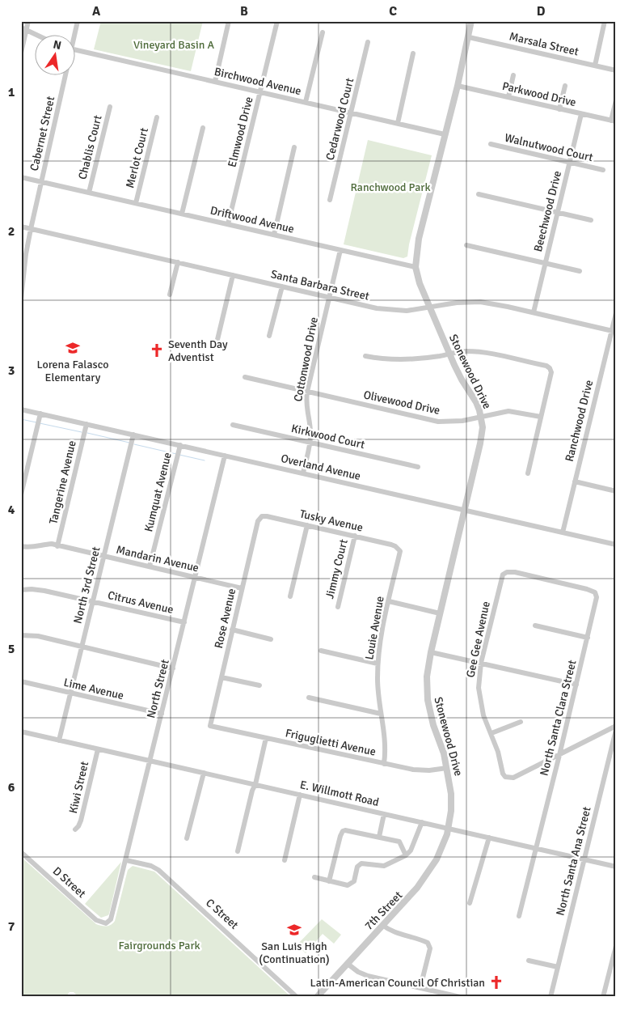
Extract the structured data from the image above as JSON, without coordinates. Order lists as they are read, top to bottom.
{
  "streets": {
    "street": [
      "Marsala Street",
      "Birchwood Avenue",
      "Parkwood Drive",
      "Cedarwood Court",
      "Elmwood Drive",
      "Cabernet Street",
      "Chablis Court",
      "Walnutwood Court",
      "Merlot Court",
      "Beechwood Drive",
      "Driftwood Avenue",
      "Santa Barbara Street",
      "Cottonwood Drive",
      "Stonewood Drive",
      "Olivewood Drive",
      "Ranchwood Drive",
      "Kirkwood Court",
      "Overland Avenue",
      "Tangerine Avenue",
      "Kumquat Avenue",
      "Tusky Avenue",
      "Mandarin Avenue",
      "Jimmy Court",
      "North 3rd Street",
      "Citrus Avenue",
      "Rose Avenue",
      "Louie Avenue",
      "Gee Gee Avenue",
      "Lime Avenue",
      "North Street",
      "North Santa Clara Street",
      "Friguglietti Avenue",
      "Kiwi Street",
      "E. Willmott Road",
      "North Santa Ana Street",
      "D Street",
      "7th Street",
      "C Street"
    ]
  },
  "crossings": [
    ["Marsala Street", "Stonewood Drive"],
    ["Birchwood Avenue", "Cedarwood Court"],
    ["Birchwood Avenue", "Elmwood Drive"],
    ["Birchwood Avenue", "Stonewood Drive"],
    ["Parkwood Drive", "Beechwood Drive"],
    ["Parkwood Drive", "Stonewood Drive"],
    ["Elmwood Drive", "Driftwood Avenue"],
    ["Cabernet Street", "Driftwood Avenue"],
    ["Cabernet Street", "Santa Barbara Street"],
    ["Chablis Court", "Driftwood Avenue"],
    ["Walnutwood Court", "Beechwood Drive"],
    ["Merlot Court", "Driftwood Avenue"],
    ["Beechwood Drive", "Santa Barbara Street"],
    ["Driftwood Avenue", "Cottonwood Drive"],
    ["Driftwood Avenue", "Stonewood Drive"],
    ["Santa Barbara Street", "Cottonwood Drive"],
    ["Santa Barbara Street", "Stonewood Drive"],
    ["Santa Barbara Street", "Ranchwood Drive"],
    ["Cottonwood Drive", "Olivewood Drive"],
    ["Cottonwood Drive", "Kirkwood Court"],
    ["Cottonwood Drive", "Overland Avenue"],
    ["Stonewood Drive", "Olivewood Drive"],
    ["Stonewood Drive", "Overland Avenue"],
    ["Stonewood Drive", "Friguglietti Avenue"],
    ["Stonewood Drive", "E. Willmott Road"],
    ["Stonewood Drive", "7th Street"],
    ["Ranchwood Drive", "Overland Avenue"],
    ["Overland Avenue", "Tangerine Avenue"],
    ["Overland Avenue", "Kumquat Avenue"],
    ["Overland Avenue", "North 3rd Street"],
    ["Overland Avenue", "North Street"],
    ["Tangerine Avenue", "Mandarin Avenue"],
    ["Kumquat Avenue", "Mandarin Avenue"],
    ["Tusky Avenue", "Jimmy Court"],
    ["Tusky Avenue", "Rose Avenue"],
    ["Tusky Avenue", "Louie Avenue"],
    ["Mandarin Avenue", "North 3rd Street"],
    ["Mandarin Avenue", "Rose Avenue"],
    ["Mandarin Avenue", "North Street"],
    ["North 3rd Street", "Citrus Avenue"],
    ["North 3rd Street", "Lime Avenue"],
    ["North 3rd Street", "E. Willmott Road"],
    ["Citrus Avenue", "North Street"],
    ["Rose Avenue", "Friguglietti Avenue"],
    ["Louie Avenue", "Friguglietti Avenue"],
    ["Gee Gee Avenue", "North Santa Clara Street"],
    ["Lime Avenue", "North Street"],
    ["North Street", "E. Willmott Road"],
    ["North Street", "D Street"],
    ["North Street", "C Street"],
    ["North Santa Clara Street", "E. Willmott Road"],
    ["Kiwi Street", "E. Willmott Road"],
    ["E. Willmott Road", "North Santa Ana Street"],
    ["E. Willmott Road", "7th Street"]
  ],
  "parks": ["Vineyard Basin A", "Ranchwood Park", "Fairgrounds Park"],
  "places": {
    "school or university": ["Lorena Falasco Elementary", "San Luis High (Continuation)"],
    "church": ["Seventh Day Adventist", "Latin-American Council Of Christian"]
  },
  "north": "top",
  "grid": {
    "columns": [
      "A",
      "B",
      "C",
      "D"
    ],
    "rows": [
      "1",
      "2",
      "3",
      "4",
      "5",
      "6",
      "7"
    ]
  }
}
